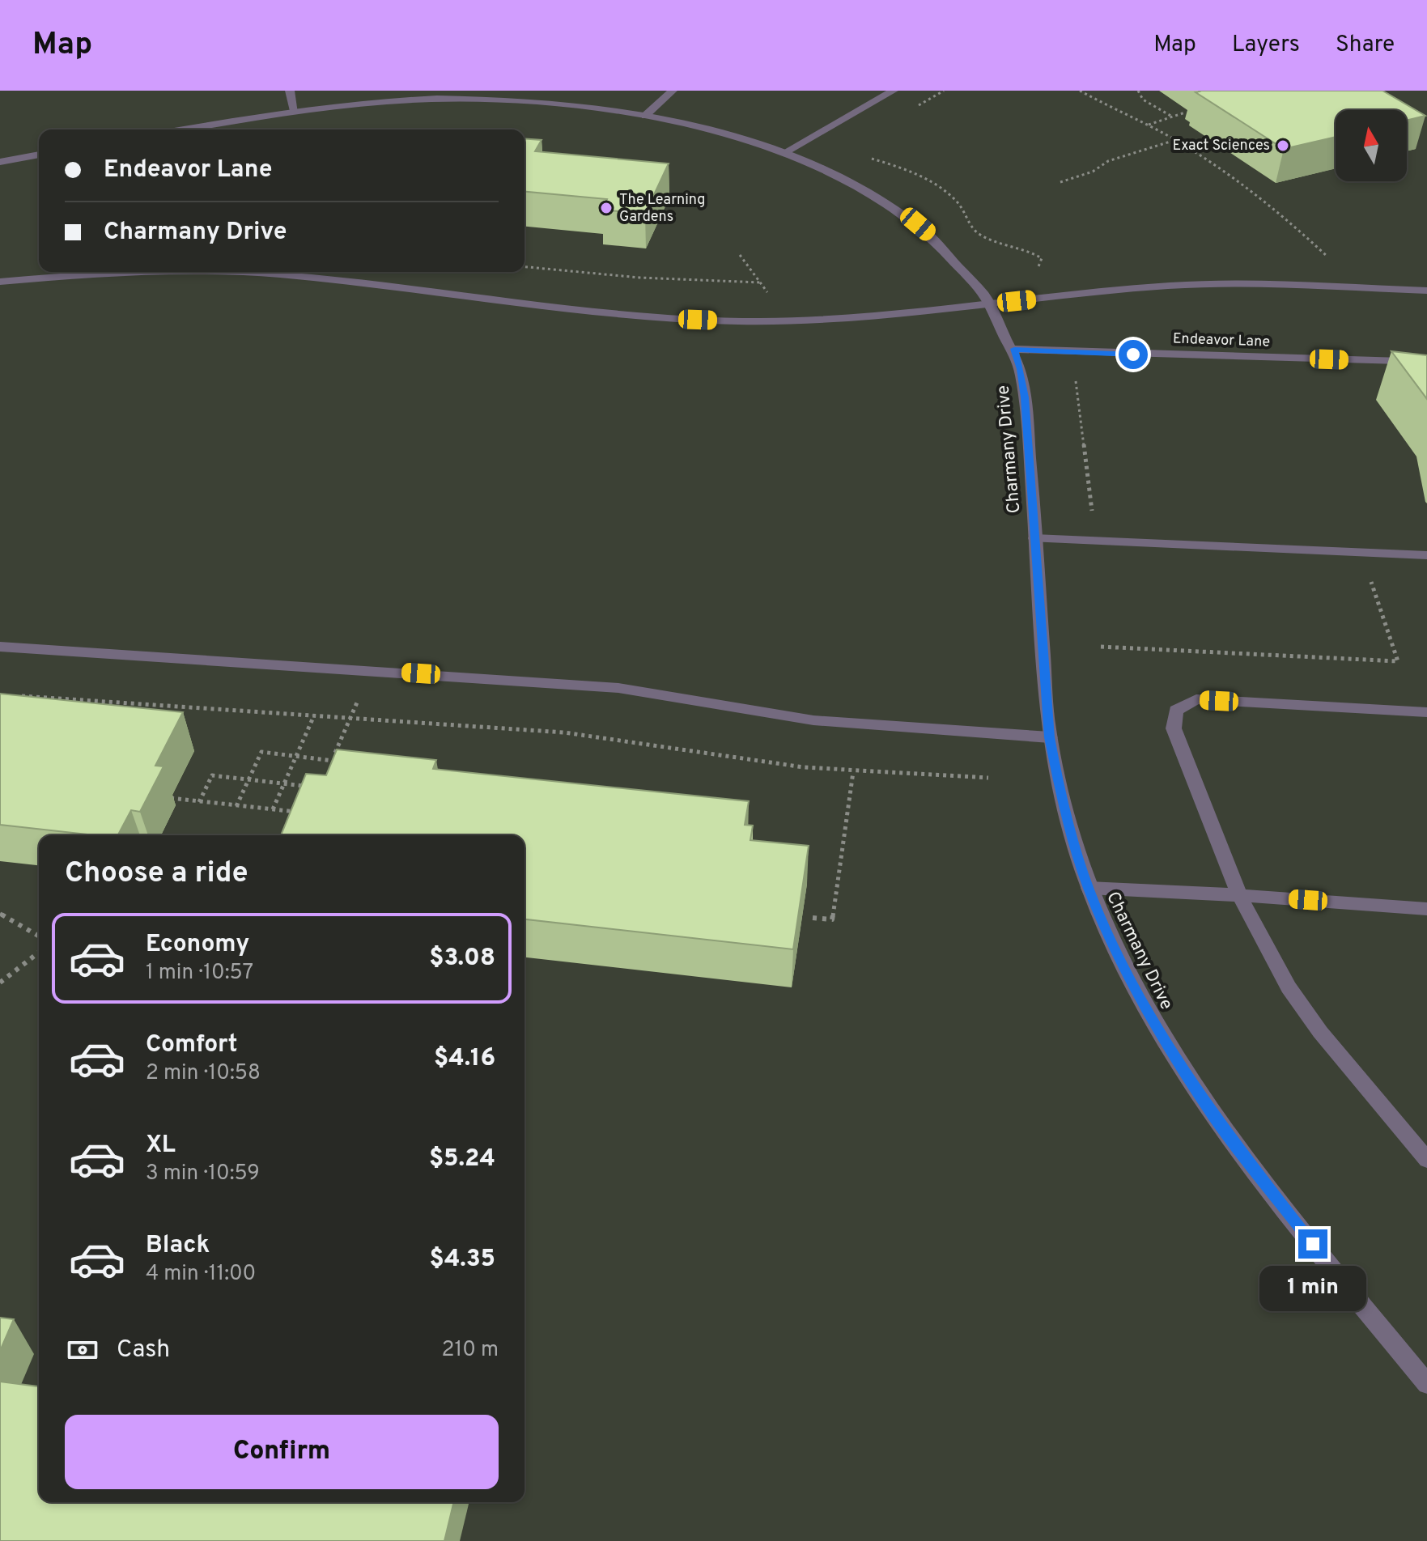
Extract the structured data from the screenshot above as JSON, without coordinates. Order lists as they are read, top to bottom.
{
  "streets": {
    "street": ["Endeavor Lane", "Charmany Drive"]
  },
  "crossings": [
    ["Endeavor Lane", "Charmany Drive"]
  ],
  "places": ["Exact Sciences", "The Learning Gardens"],
  "north": "top",
  "page": {
    "header": "Map",
    "nav": ["Map", "Layers", "Share"],
    "banner": ["Endeavor Lane", "Charmany Drive"],
    "heading": "Choose a ride",
    "list": [
      {
        "name": "Economy",
        "note": "1 min · 10:57",
        "value": "$3.08"
      },
      {
        "name": "Comfort",
        "note": "2 min · 10:58",
        "value": "$4.16"
      },
      {
        "name": "XL",
        "note": "3 min · 10:59",
        "value": "$5.24"
      },
      {
        "name": "Black",
        "note": "4 min · 11:00",
        "value": "$4.35"
      }
    ],
    "bubble": "1 min",
    "pay": ["Cash", "210 m"],
    "buttons": "Confirm"
  }
}
